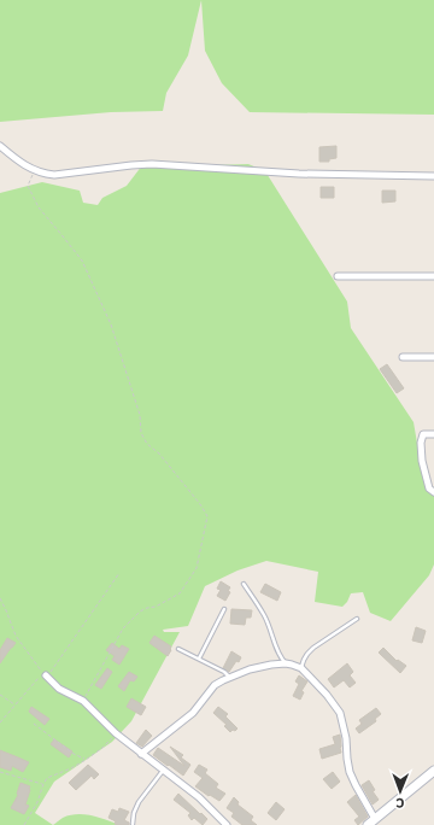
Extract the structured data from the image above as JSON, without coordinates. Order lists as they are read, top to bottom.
{
  "north": "bottom"
}
